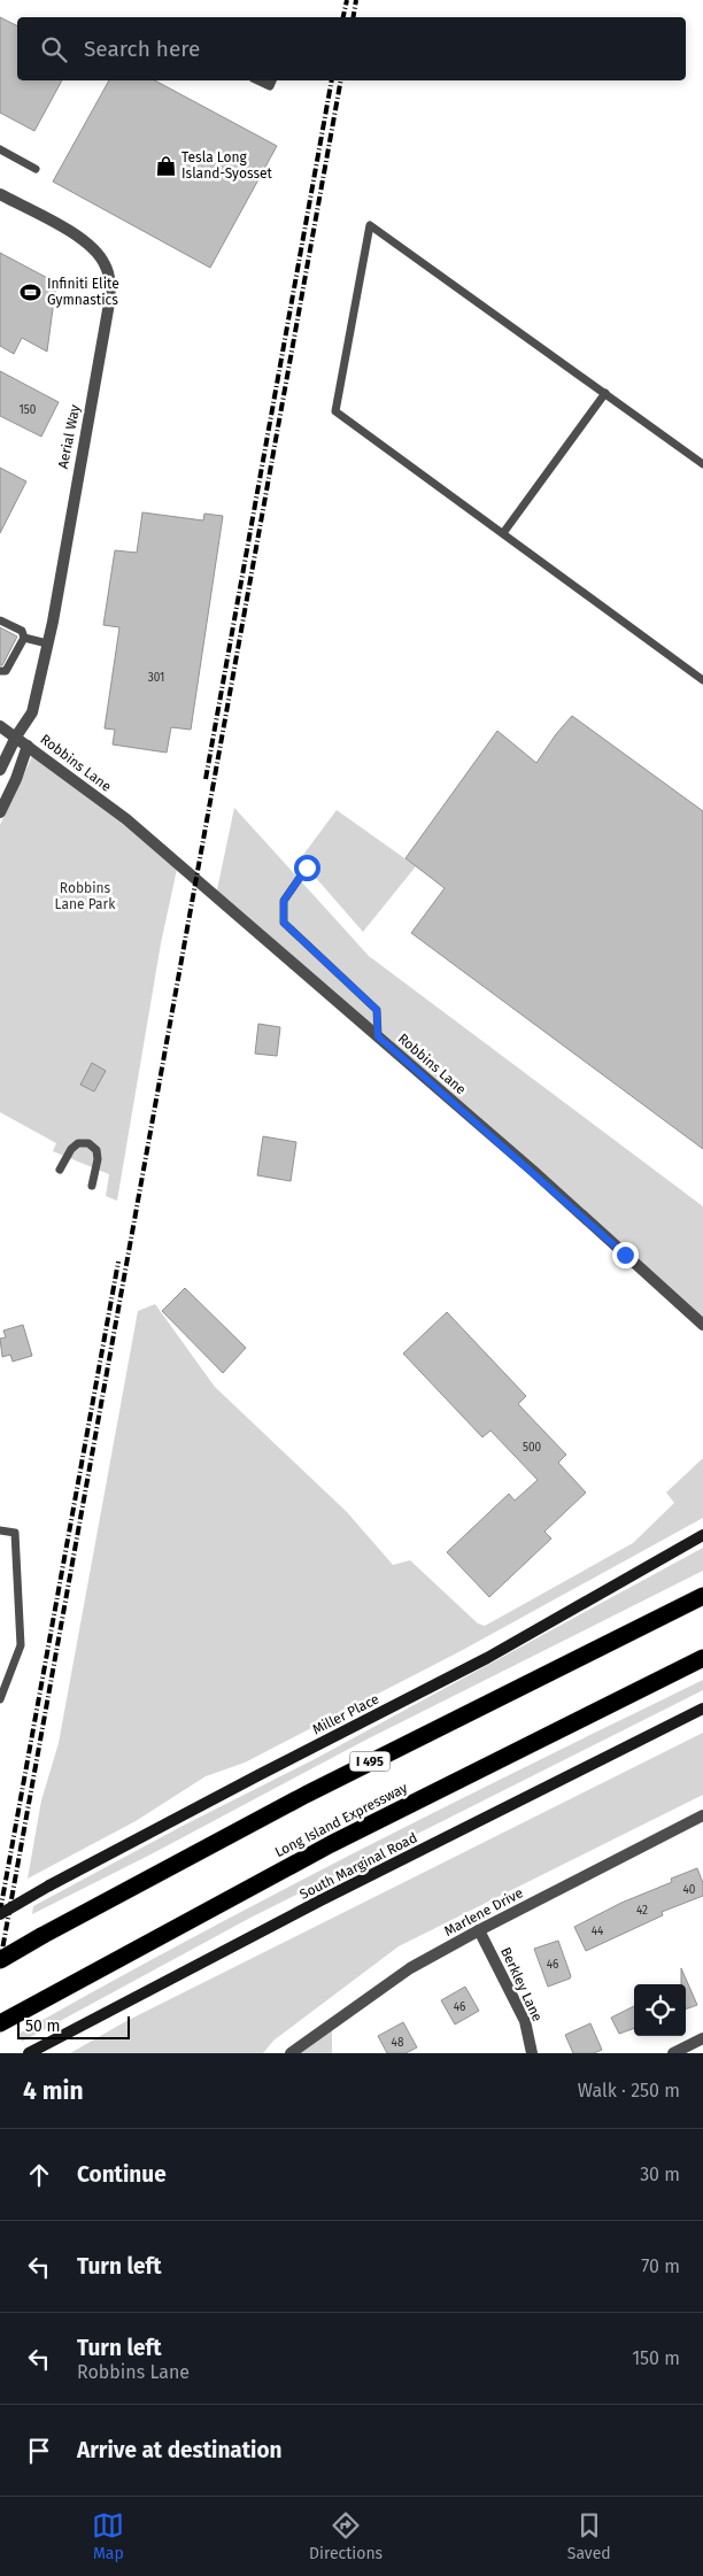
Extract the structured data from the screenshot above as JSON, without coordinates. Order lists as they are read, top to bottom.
{
  "streets": {
    "highway": ["I 495", "Long Island Expressway"],
    "main road": ["Miller Place", "South Marginal Road"],
    "street": [
      "Aerial Way",
      "Robbins Lane",
      "Marlene Drive",
      "Berkley Lane"
    ]
  },
  "crossings": [
    ["Aerial Way", "Robbins Lane"],
    ["Marlene Drive", "Berkley Lane"]
  ],
  "parks": ["Robbins Lane Park"],
  "places": {
    "shop": ["Tesla Long Island-Syosset"],
    "sports": ["Infiniti Elite Gymnastics"]
  },
  "house_numbers": [
    "150",
    "301",
    "500",
    "40",
    "42",
    "44",
    "46",
    "46",
    "48"
  ],
  "scale_bar": "50 m",
  "page": {
    "search": "Search here",
    "scale": "50 m",
    "heading": ["4 min", "Walk · 250 m"],
    "list": [
      ["Continue", "30 m"],
      ["Turn left", "70 m"],
      ["Turn left", "Robbins Lane", "150 m"],
      "Arrive at destination"
    ],
    "nav": ["Map", "Directions", "Saved"]
  }
}
